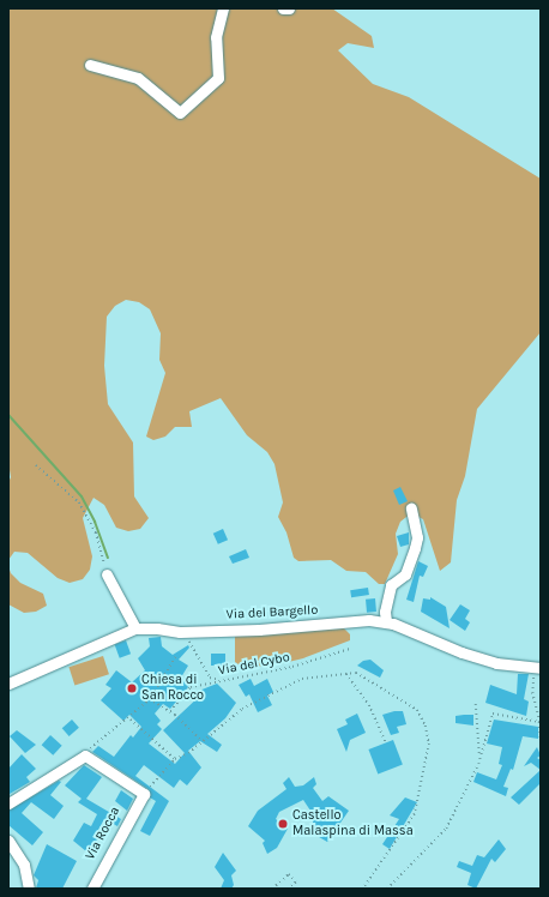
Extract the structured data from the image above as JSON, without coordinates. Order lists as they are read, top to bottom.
{
  "streets": {
    "street": ["Via del Bargello", "Via Rocca"],
    "path": ["Via del Cybo"]
  },
  "places": ["Chiesa di San Rocco", "Castello Malaspina di Massa"]
}
